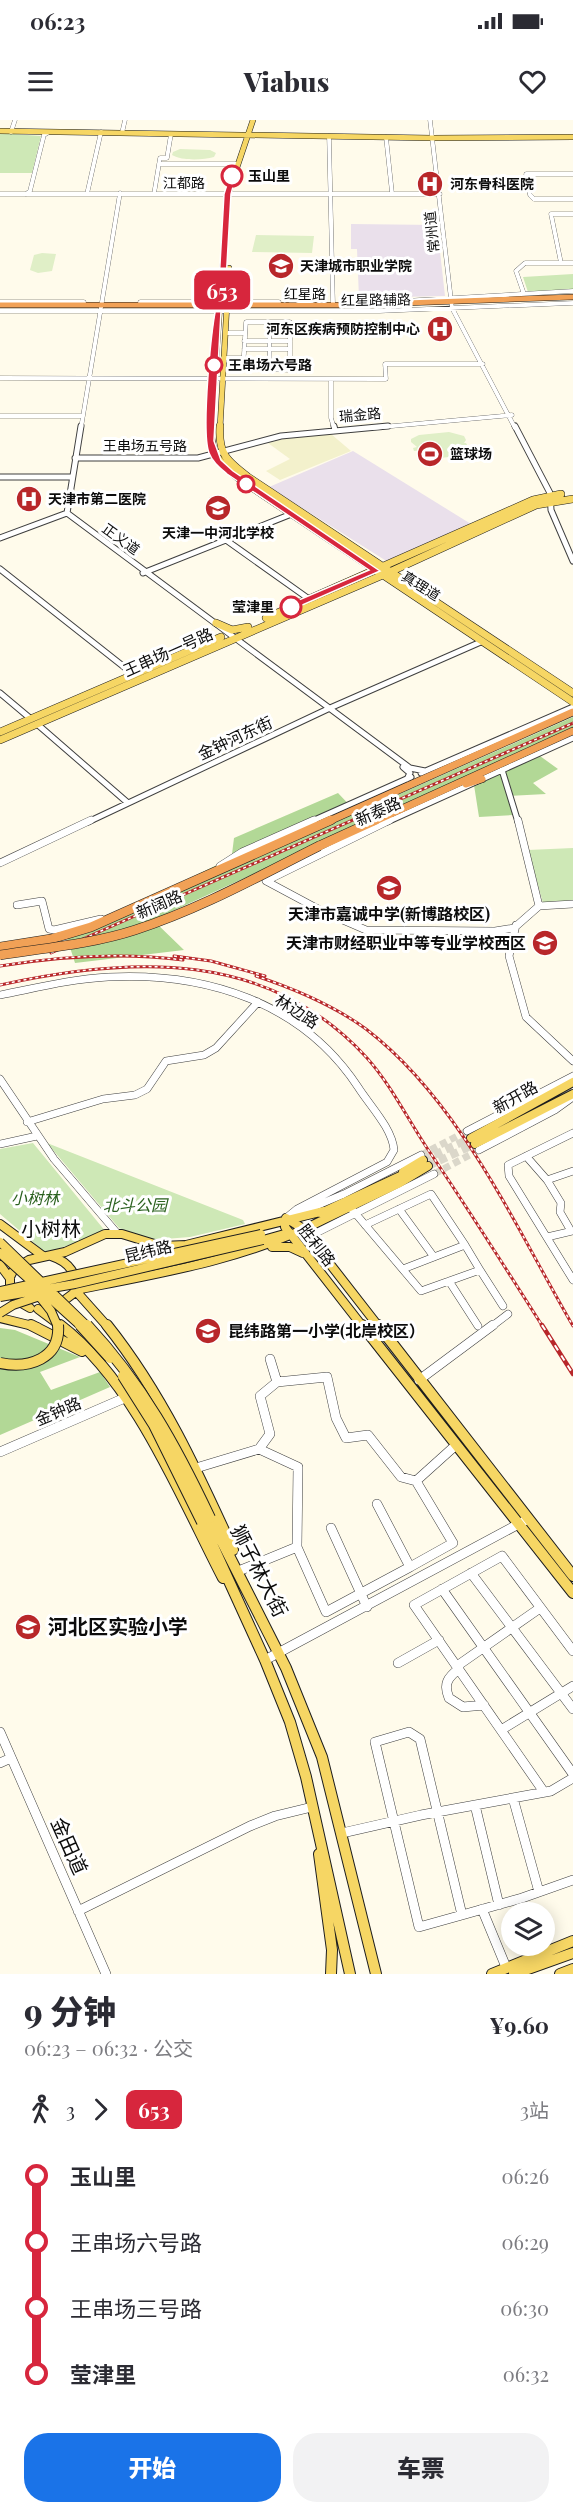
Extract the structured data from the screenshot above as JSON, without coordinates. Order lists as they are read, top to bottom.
{
  "streets": {
    "highway": ["红星路", "新阔路"],
    "main road": [
      "真理道",
      "王串场一号路",
      "新开路",
      "胜利路",
      "昆纬路",
      "狮子林大街"
    ],
    "street": [
      "江都路",
      "常州道",
      "红星路辅路",
      "瑞金路",
      "王串场五号路",
      "正义道",
      "金钟河东街",
      "新泰路",
      "林边路",
      "金钟路",
      "金田道"
    ]
  },
  "crossings": [
    ["江都路", "常州道"],
    ["常州道", "红星路"],
    ["常州道", "红星路辅路"],
    ["红星路", "红星路辅路"],
    ["瑞金路", "王串场五号路"],
    ["瑞金路", "真理道"],
    ["王串场五号路", "真理道"],
    ["正义道", "王串场一号路"],
    ["正义道", "金钟河东街"],
    ["真理道", "王串场一号路"],
    ["真理道", "金钟河东街"],
    ["林边路", "胜利路"]
  ],
  "districts": ["小树林"],
  "parks": ["小树林", "北斗公园"],
  "places": {
    "other": ["玉山里", "王串场六号路", "莹津里"],
    "hospital": ["河东骨科医院", "河东区疾病预防控制中心", "天津市第二医院"],
    "school or university": [
      "天津城市职业学院",
      "天津一中河北学校",
      "天津市嘉诚中学(新博路校区)",
      "天津市财经职业中等专业学校西区",
      "昆纬路第一小学(北岸校区）",
      "河北区实验小学"
    ],
    "sports": ["篮球场"]
  },
  "lines": ["bus line 653"],
  "page": {
    "status": "06:23",
    "header": "Viabus",
    "on_map": "653",
    "heading": ["9 分钟", "06:23 – 06:32 · 公交", "¥9.60"],
    "legs": ["3", "653", "3站"],
    "list": [
      {
        "name": "玉山里",
        "value": "06:26"
      },
      {
        "name": "王串场六号路",
        "value": "06:29"
      },
      {
        "name": "王串场三号路",
        "value": "06:30"
      },
      {
        "name": "莹津里",
        "value": "06:32"
      }
    ],
    "buttons": ["开始", "车票"]
  }
}
